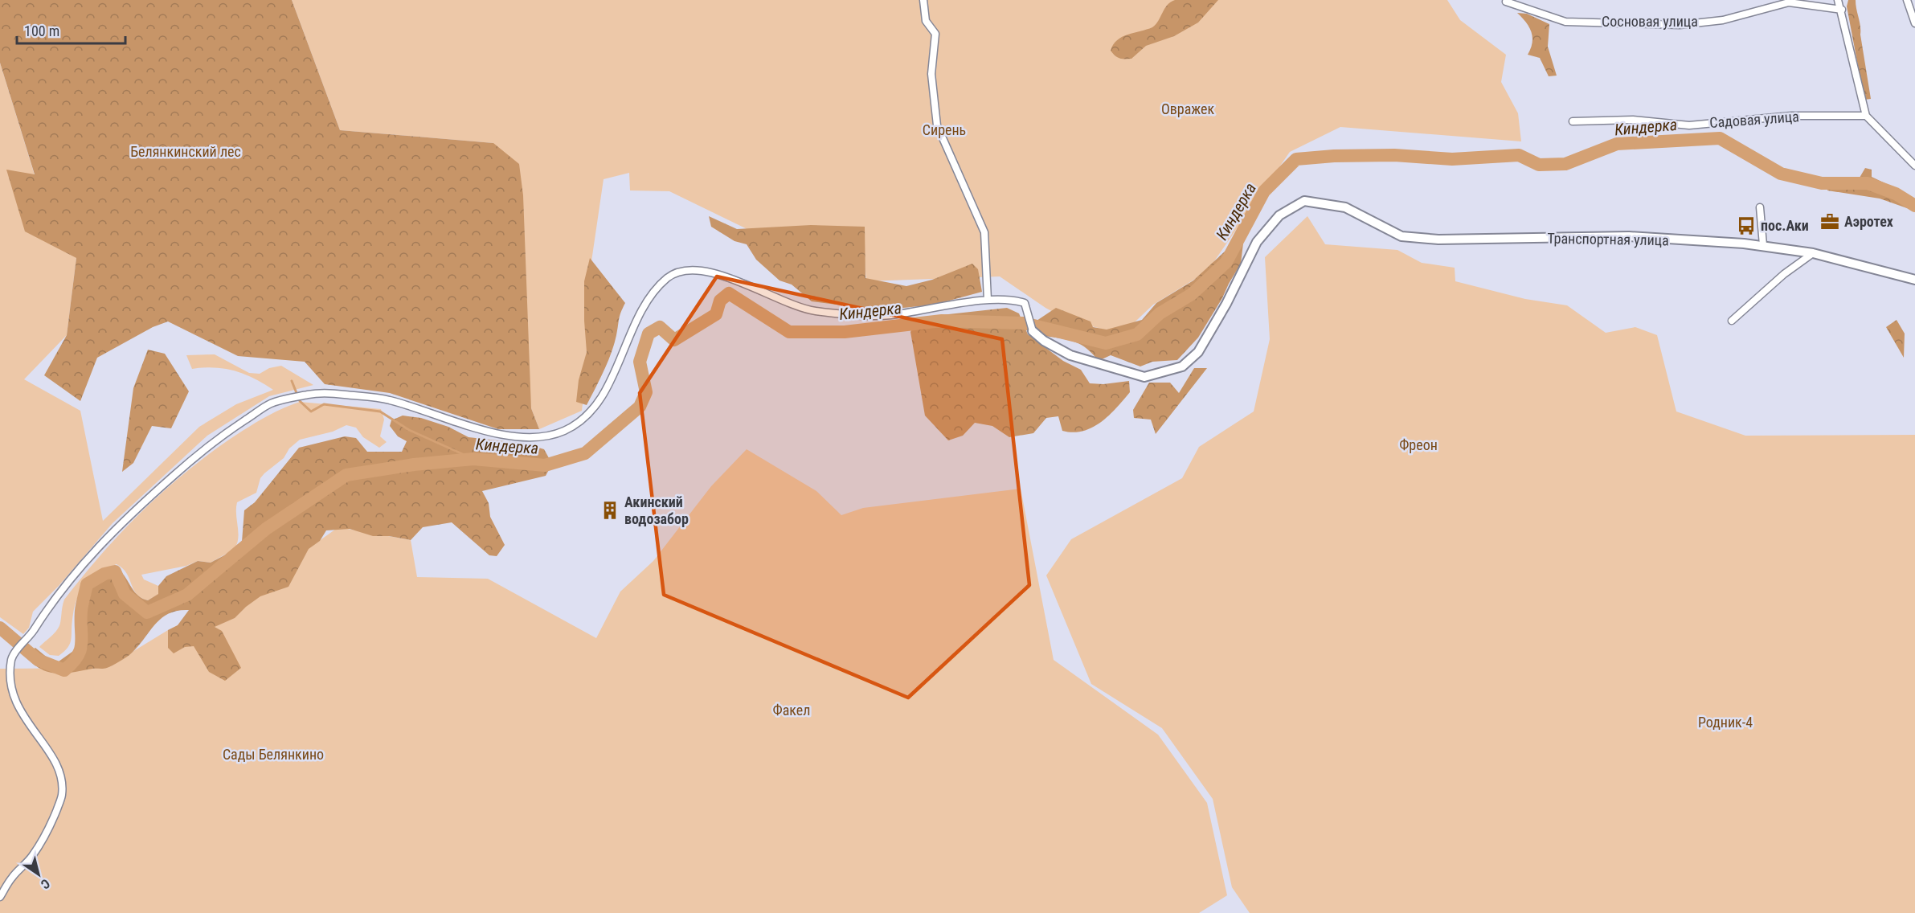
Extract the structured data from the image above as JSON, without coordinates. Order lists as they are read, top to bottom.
{
  "streets": {
    "street": ["Сосновая улица", "Садовая улица", "Транспортная улица"]
  },
  "water": ["Киндерка"],
  "parks": [
    "Овражек",
    "Сирень",
    "Белянкинский лес",
    "Фреон",
    "Факел",
    "Родник-4",
    "Сады Белянкино"
  ],
  "places": {
    "office": ["Аэротех"],
    "bus stop": ["пос.Аки"],
    "building": ["Акинский водозабор"]
  },
  "scale_bar": "100 m",
  "north": "bottom right"
}
